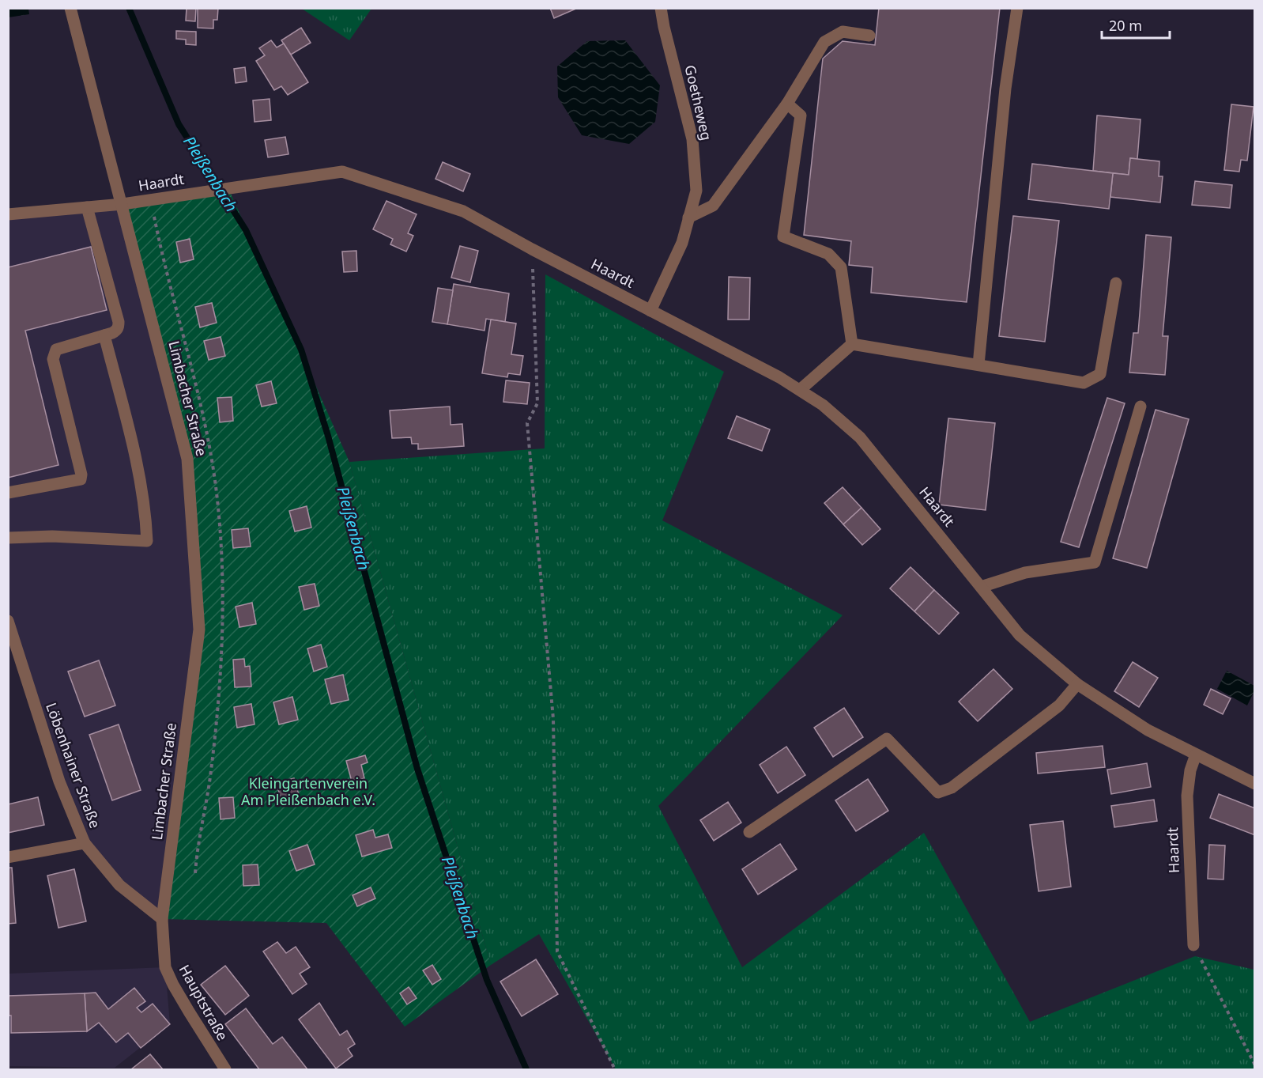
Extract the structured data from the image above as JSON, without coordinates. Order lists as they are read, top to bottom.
{
  "streets": {
    "street": [
      "Goetheweg",
      "Haardt",
      "Limbacher Straße",
      "Löbenhainer Straße",
      "Hauptstraße"
    ]
  },
  "crossings": [
    ["Goetheweg", "Haardt"],
    ["Haardt", "Limbacher Straße"],
    ["Limbacher Straße", "Löbenhainer Straße"],
    ["Limbacher Straße", "Hauptstraße"],
    ["Löbenhainer Straße", "Hauptstraße"]
  ],
  "water": ["Pleißenbach"],
  "parks": ["Kleingartenverein Am Pleißenbach e.V."],
  "scale_bar": "20 m"
}
